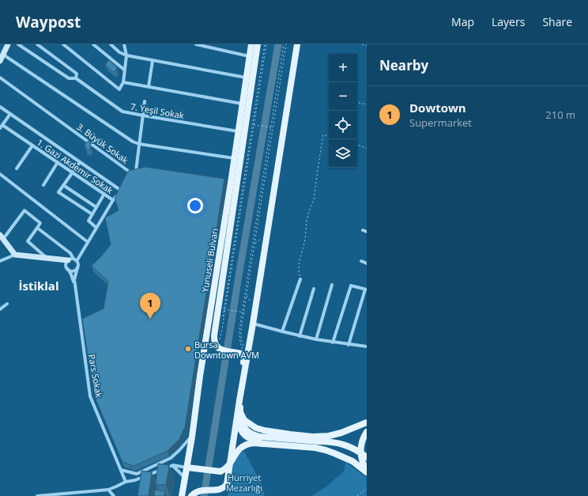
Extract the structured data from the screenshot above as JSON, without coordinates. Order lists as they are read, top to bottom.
{
  "streets": {
    "main road": ["Yunuseli Bulvarı"],
    "street": [
      "7. Yeşil Sokak",
      "3. Büyük Sokak",
      "1. Gazi Akdemir Sokak",
      "Pars Sokak"
    ]
  },
  "crossings": [
    ["7. Yeşil Sokak", "Yunuseli Bulvarı"]
  ],
  "districts": ["İstiklal"],
  "parks": ["Hürriyet Mezarlığı"],
  "places": ["Bursa Downtown AVM"],
  "page": {
    "header": "Waypost",
    "nav": ["Map", "Layers", "Share"],
    "heading": "Nearby",
    "map_buttons": ["+", "−"],
    "list": [
      {
        "mark": "1",
        "name": "Dowtown",
        "note": "Supermarket",
        "value": "210 m"
      }
    ],
    "pins": "1"
  }
}
